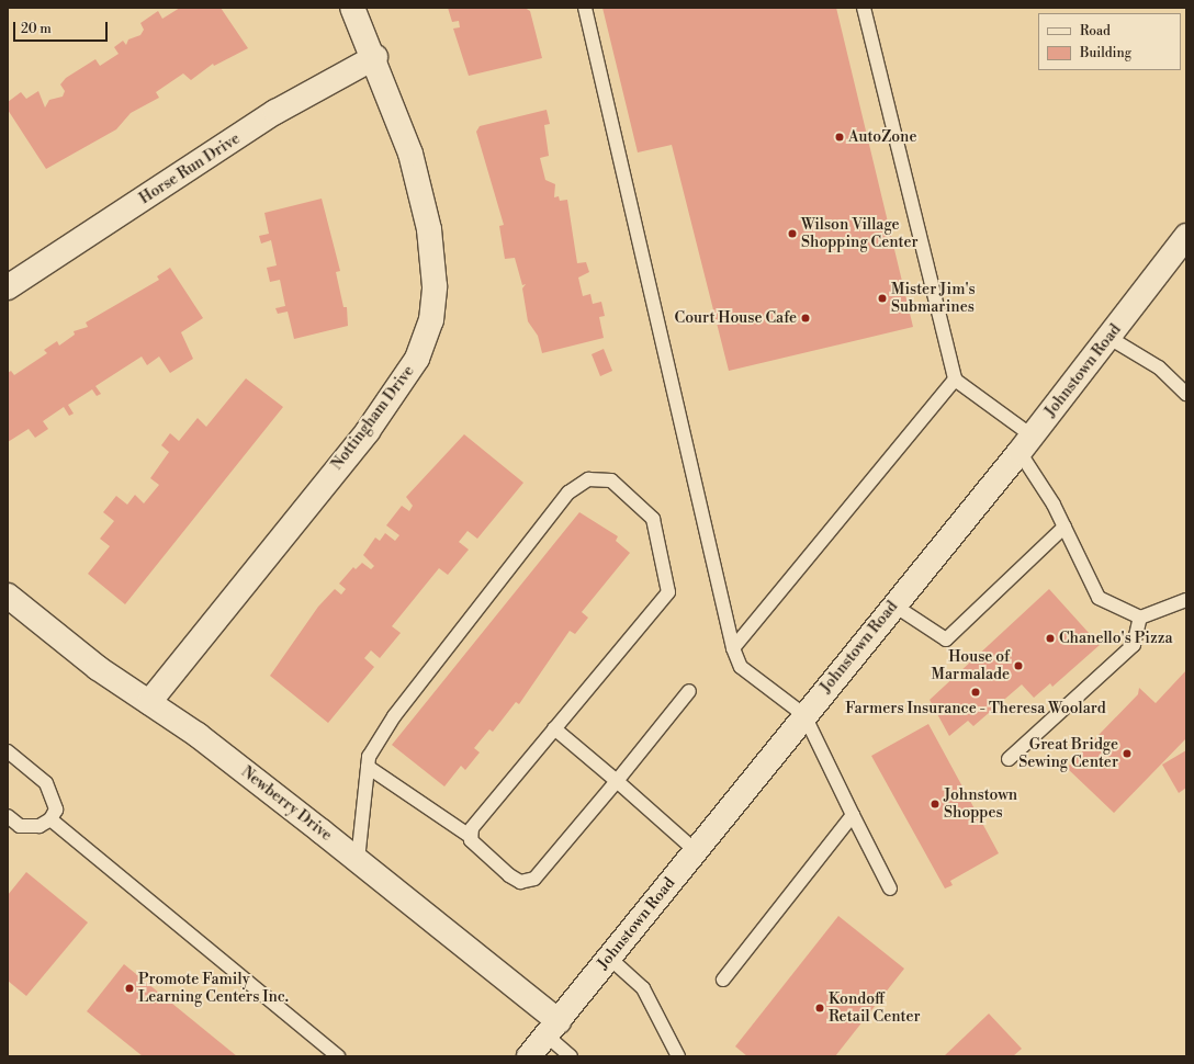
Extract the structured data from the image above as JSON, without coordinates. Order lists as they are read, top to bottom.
{
  "streets": {
    "street": [
      "Horse Run Drive",
      "Johnstown Road",
      "Nottingham Drive",
      "Newberry Drive"
    ]
  },
  "crossings": [
    ["Horse Run Drive", "Nottingham Drive"],
    ["Johnstown Road", "Newberry Drive"],
    ["Nottingham Drive", "Newberry Drive"]
  ],
  "places": [
    "AutoZone",
    "Wilson Village Shopping Center",
    "Mister Jim's Submarines",
    "Court House Cafe",
    "Chanello's Pizza",
    "House of Marmalade",
    "Farmers Insurance - Theresa Woolard",
    "Great Bridge Sewing Center",
    "Johnstown Shoppes",
    "Promote Family Learning Centers Inc.",
    "Kondoff Retail Center"
  ],
  "legend": ["Road", "Building"],
  "scale_bar": "20 m"
}
